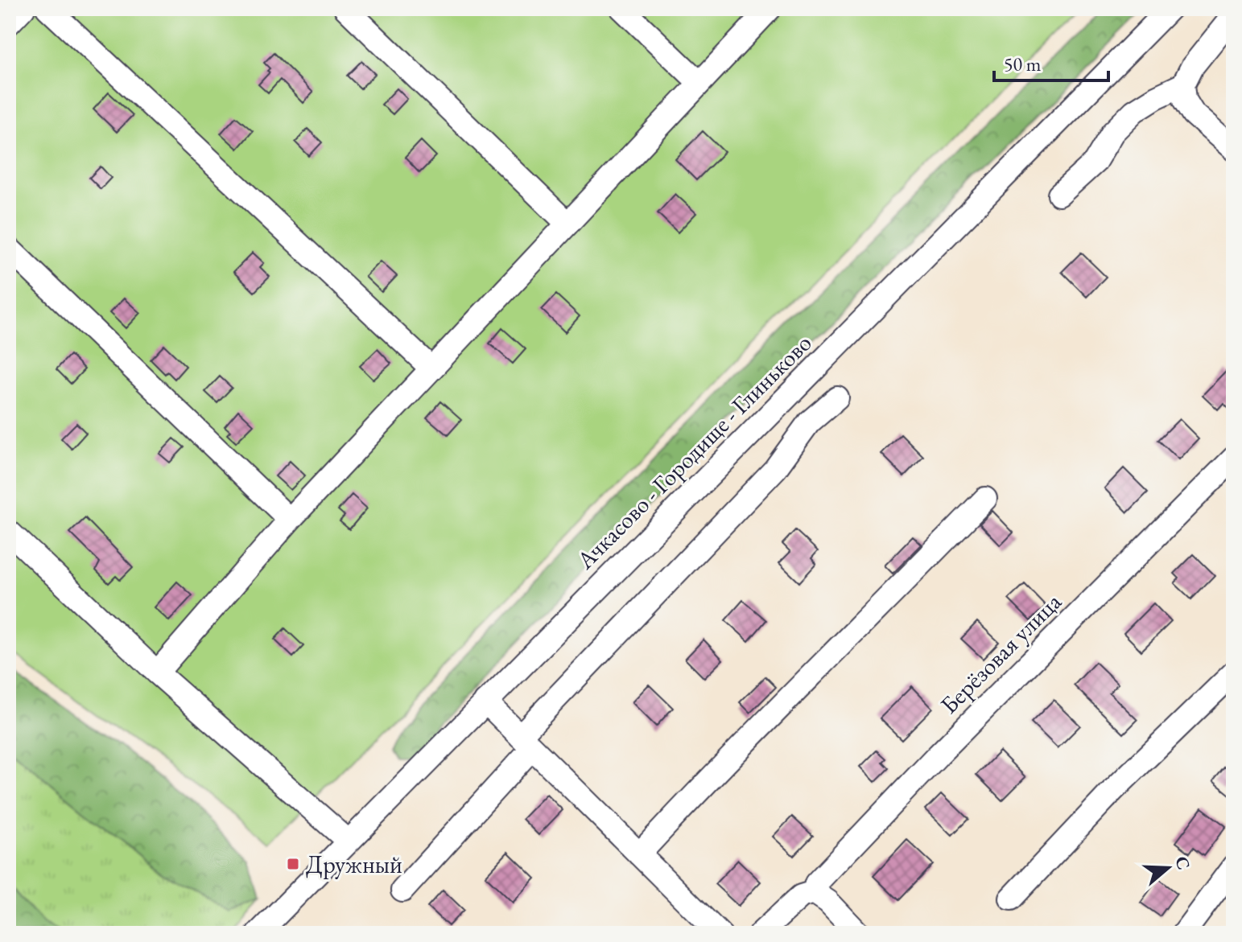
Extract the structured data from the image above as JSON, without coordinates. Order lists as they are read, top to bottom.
{
  "streets": {
    "street": ["Ачкасово - Городище - Глиньково", "Берёзовая улица"]
  },
  "places": {
    "transit": ["Дружный"]
  },
  "scale_bar": "50 m",
  "north": "right"
}
